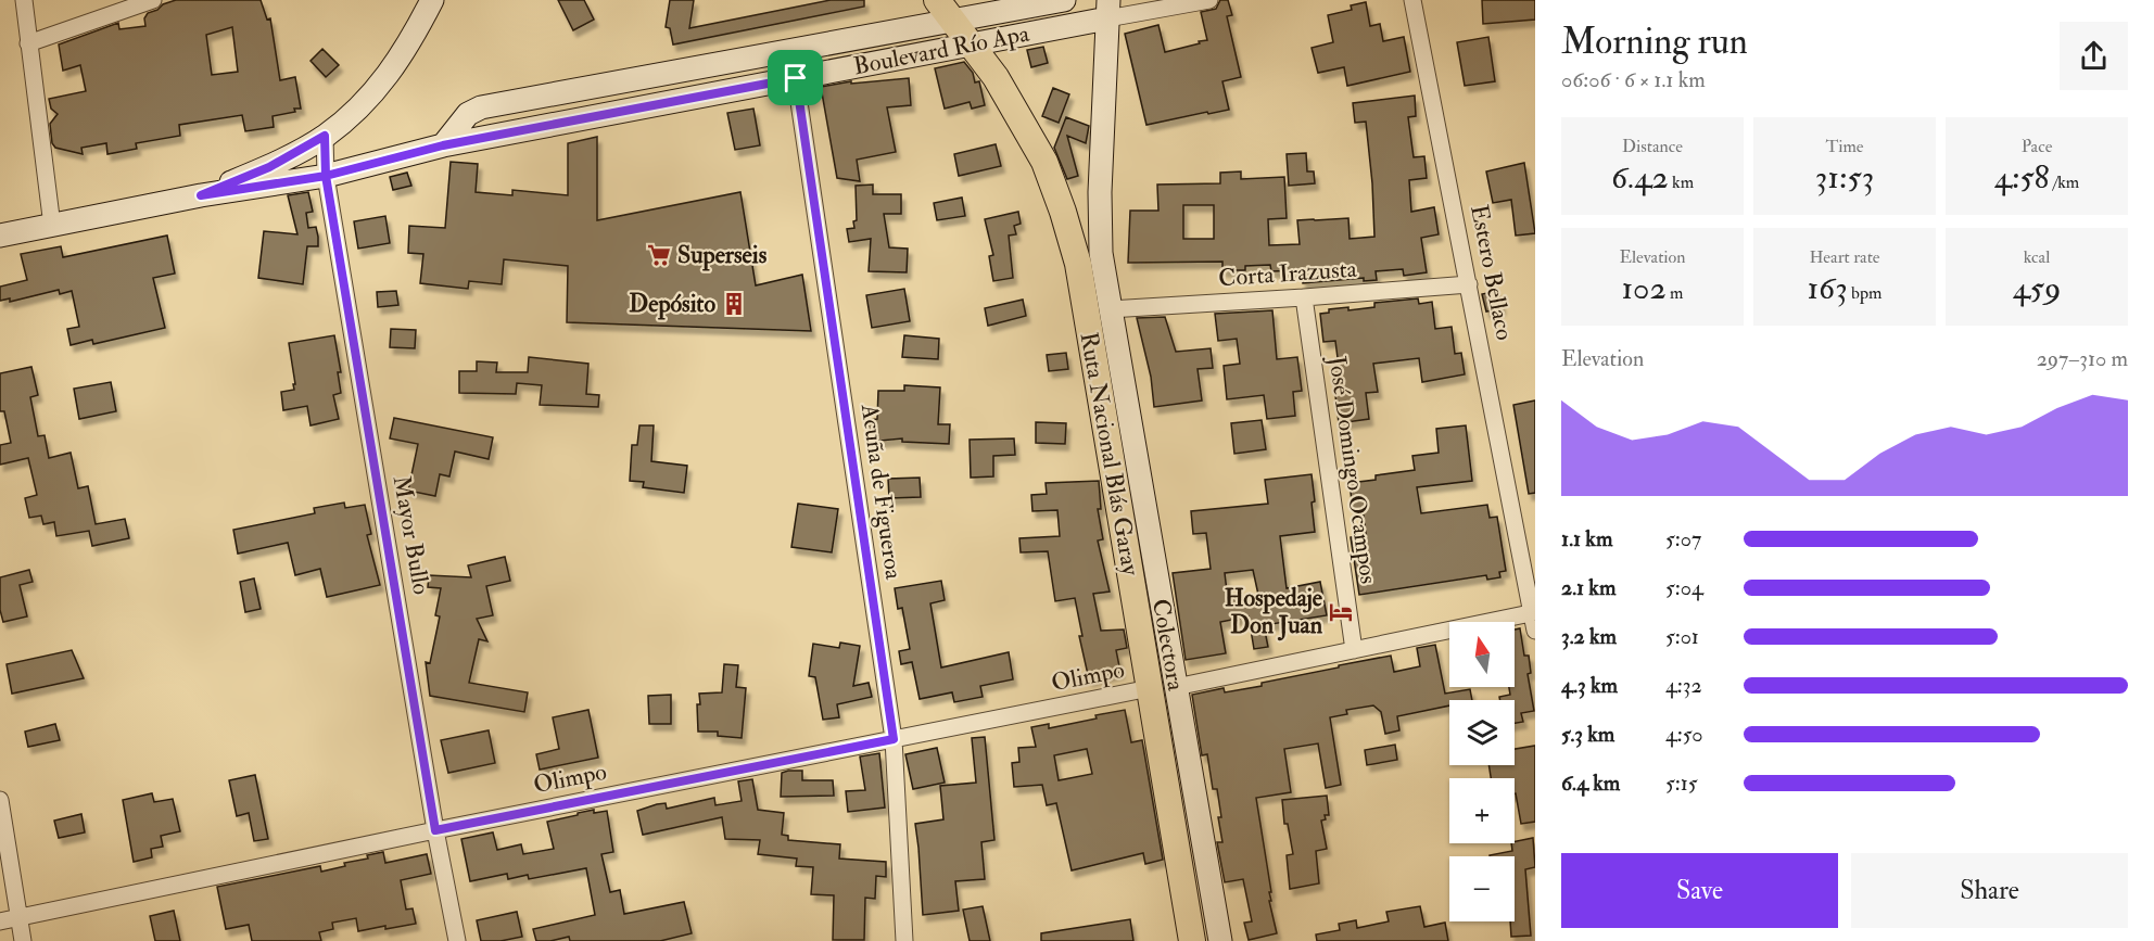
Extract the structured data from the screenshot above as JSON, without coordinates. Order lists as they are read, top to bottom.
{
  "streets": {
    "highway": ["Ruta Nacional Blás Garay"],
    "main road": ["Boulevard Río Apa", "Colectora"],
    "street": [
      "Estero Bellaco",
      "Corta Irazusta",
      "José Domingo Ocampos",
      "Acuña de Figueroa",
      "Mayor Bullo",
      "Olimpo"
    ]
  },
  "crossings": [
    ["Boulevard Río Apa", "Ruta Nacional Blás Garay"],
    ["Boulevard Río Apa", "Acuña de Figueroa"],
    ["Boulevard Río Apa", "Mayor Bullo"],
    ["Boulevard Río Apa", "Colectora"],
    ["Estero Bellaco", "Corta Irazusta"],
    ["Estero Bellaco", "Olimpo"],
    ["Corta Irazusta", "José Domingo Ocampos"],
    ["Corta Irazusta", "Colectora"],
    ["Ruta Nacional Blás Garay", "Colectora"],
    ["Ruta Nacional Blás Garay", "Olimpo"],
    ["José Domingo Ocampos", "Olimpo"],
    ["Acuña de Figueroa", "Olimpo"],
    ["Mayor Bullo", "Olimpo"],
    ["Colectora", "Olimpo"]
  ],
  "places": {
    "supermarket": ["Superseis"],
    "building": ["Depósito"],
    "hotel": ["Hospedaje Don Juan"]
  },
  "north": "top",
  "page": {
    "heading": ["Morning run", "06:06 · 6 × 1.1 km"],
    "stats": [
      ["Distance", "6.42 km"],
      ["Time", "31:53"],
      ["Pace", "4:58 /km"],
      ["Elevation", "102 m"],
      ["Heart rate", "163 bpm"],
      ["kcal", "459"]
    ],
    "chart": ["Elevation", "297–310 m"],
    "list": [
      {
        "name": "1.1 km",
        "note": "5:07"
      },
      {
        "name": "2.1 km",
        "note": "5:04"
      },
      {
        "name": "3.2 km",
        "note": "5:01"
      },
      {
        "name": "4.3 km",
        "note": "4:32"
      },
      {
        "name": "5.3 km",
        "note": "4:50"
      },
      {
        "name": "6.4 km",
        "note": "5:15"
      }
    ],
    "map_buttons": ["+", "−"],
    "buttons": ["Save", "Share"]
  }
}
